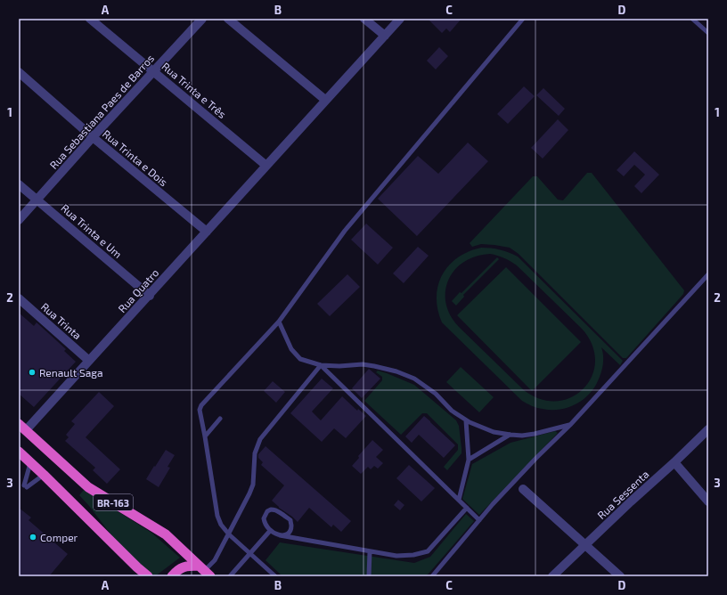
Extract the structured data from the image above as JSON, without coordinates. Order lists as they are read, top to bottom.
{
  "streets": {
    "highway": ["BR-163"],
    "street": [
      "Rua Trinta e Três",
      "Rua Sebastiana Paes de Barros",
      "Rua Trinta e Dois",
      "Rua Trinta e Um",
      "Rua Quatro",
      "Rua Trinta",
      "Rua Sessenta"
    ]
  },
  "crossings": [
    ["Rua Trinta e Três", "Rua Sebastiana Paes de Barros"],
    ["Rua Trinta e Três", "Rua Quatro"],
    ["Rua Sebastiana Paes de Barros", "Rua Trinta e Dois"],
    ["Rua Sebastiana Paes de Barros", "Rua Trinta e Um"],
    ["Rua Trinta e Dois", "Rua Quatro"],
    ["Rua Trinta e Um", "Rua Quatro"],
    ["Rua Quatro", "Rua Trinta"],
    ["Rua Quatro", "BR-163"]
  ],
  "places": ["Renault Saga", "Comper"],
  "grid": {
    "columns": [
      "A",
      "B",
      "C",
      "D"
    ],
    "rows": ["1", "2", "3"]
  }
}
